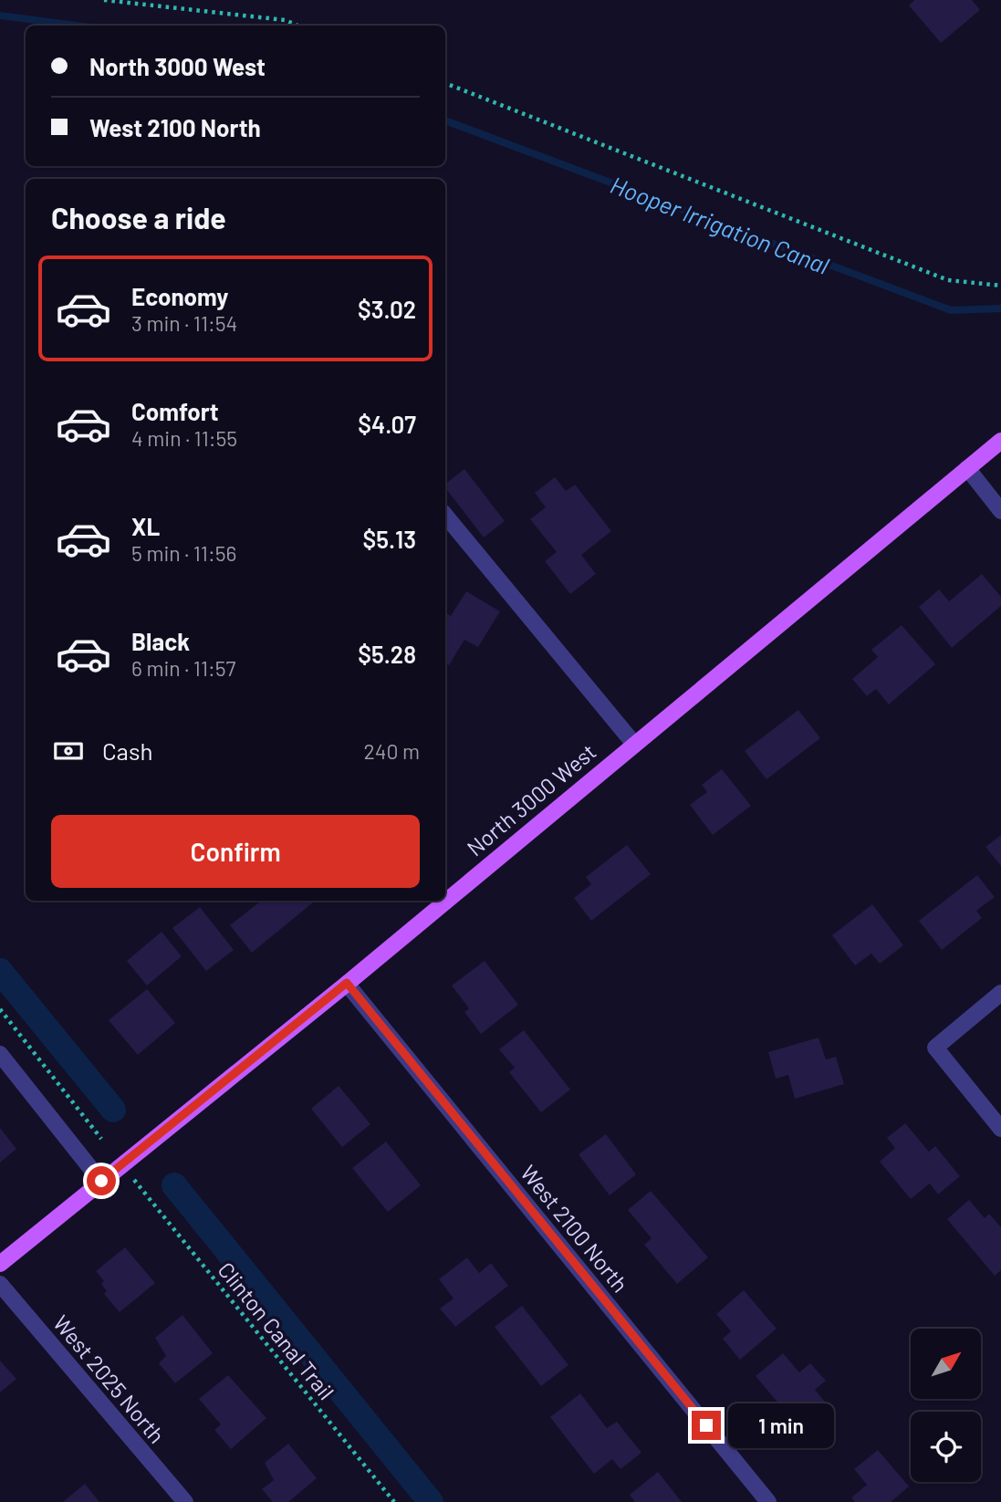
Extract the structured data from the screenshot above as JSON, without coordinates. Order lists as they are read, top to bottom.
{
  "streets": {
    "main road": ["North 3000 West"],
    "street": ["West 2100 North", "West 2025 North"],
    "path": ["Clinton Canal Trail"]
  },
  "crossings": [
    ["North 3000 West", "West 2100 North"]
  ],
  "water": ["Hooper Irrigation Canal"],
  "north": "top right",
  "page": {
    "banner": ["North 3000 West", "West 2100 North"],
    "heading": "Choose a ride",
    "list": [
      {
        "name": "Economy",
        "note": "3 min · 11:54",
        "value": "$3.02"
      },
      {
        "name": "Comfort",
        "note": "4 min · 11:55",
        "value": "$4.07"
      },
      {
        "name": "XL",
        "note": "5 min · 11:56",
        "value": "$5.13"
      },
      {
        "name": "Black",
        "note": "6 min · 11:57",
        "value": "$5.28"
      }
    ],
    "pay": ["Cash", "240 m"],
    "buttons": "Confirm",
    "bubble": "1 min"
  }
}
